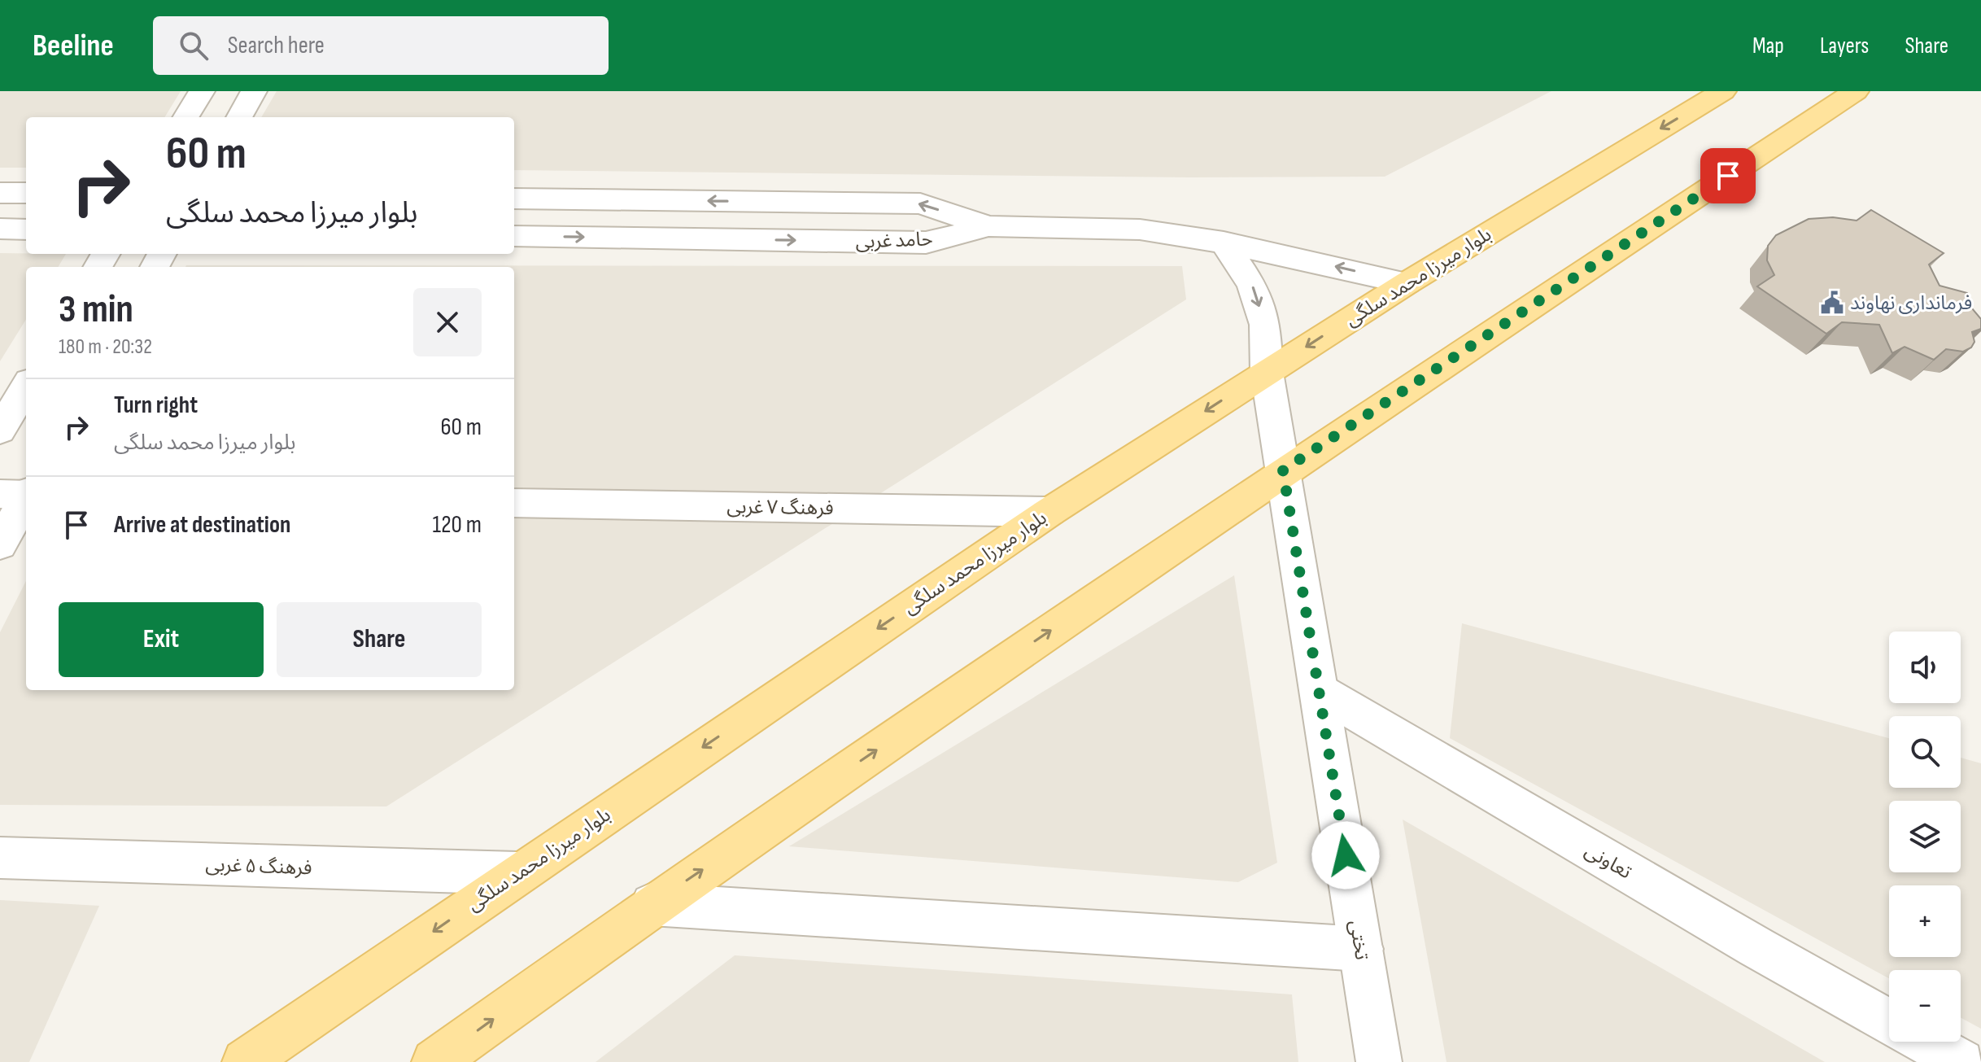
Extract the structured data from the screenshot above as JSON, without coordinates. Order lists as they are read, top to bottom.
{
  "streets": {
    "main road": ["بلوار میرزا محمد سلگی"],
    "street": [
      "حامد غربی",
      "فرهنگ ۷ غربی",
      "تعاونی",
      "فرهنگ ۵ غربی",
      "تختی"
    ]
  },
  "crossings": [
    ["بلوار میرزا محمد سلگی", "فرهنگ ۷ غربی"],
    ["بلوار میرزا محمد سلگی", "فرهنگ ۵ غربی"],
    ["بلوار میرزا محمد سلگی", "تختی"],
    ["تعاونی", "تختی"]
  ],
  "places": {
    "public building": ["فرمانداری نهاوند"]
  },
  "page": {
    "header": "Beeline",
    "search": "Search here",
    "nav": ["Map", "Layers", "Share"],
    "turn": ["60 m", "بلوار میرزا محمد سلگی"],
    "heading": ["3 min", "180 m · 20:32"],
    "list": [
      {
        "name": "Turn right",
        "note": "بلوار میرزا محمد سلگی",
        "value": "60 m"
      },
      {
        "name": "Arrive at destination",
        "value": "120 m"
      }
    ],
    "buttons": ["Exit", "Share"],
    "map_buttons": ["+", "−"]
  }
}
